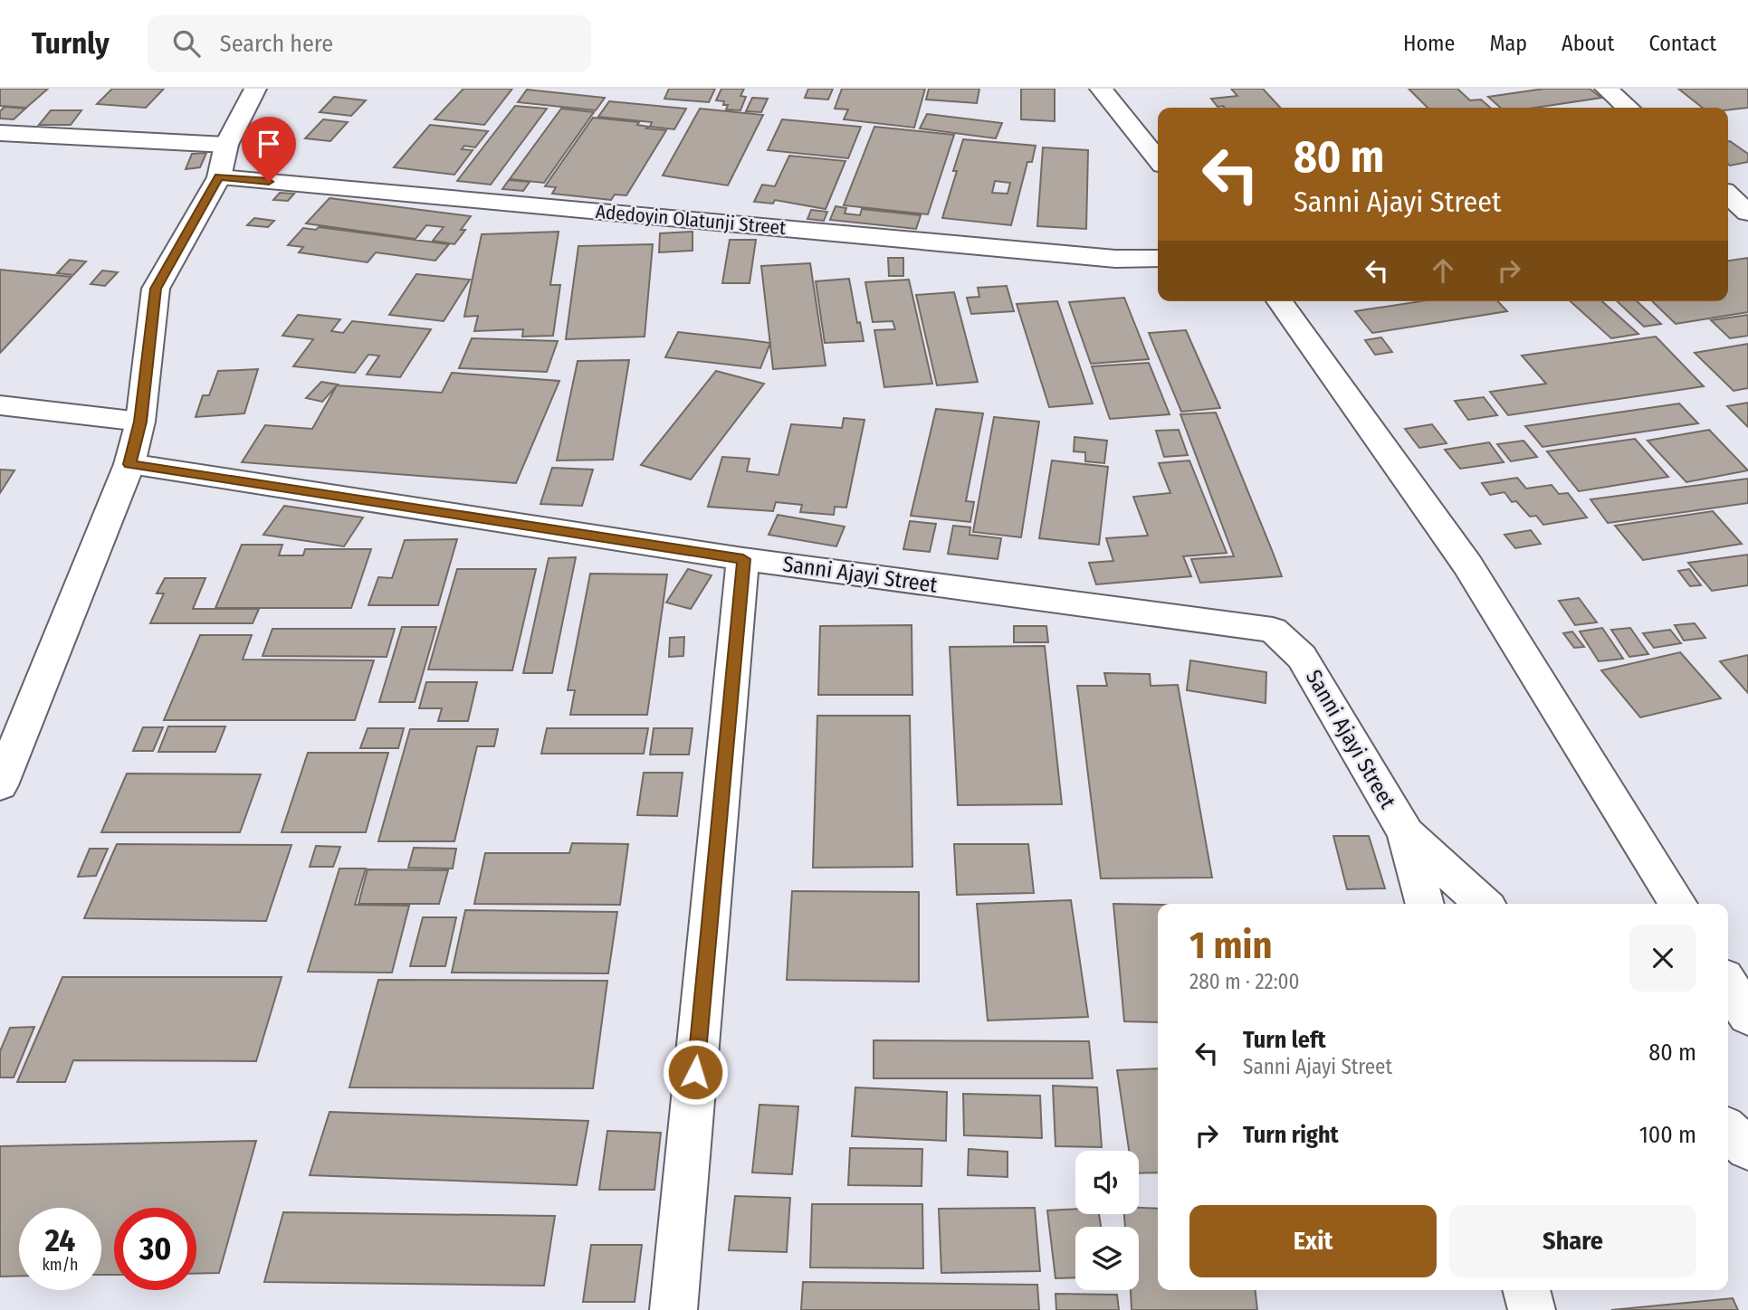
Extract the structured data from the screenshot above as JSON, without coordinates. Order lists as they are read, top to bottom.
{
  "streets": {
    "street": ["Adedoyin Olatunji Street", "Sanni Ajayi Street"]
  },
  "page": {
    "header": "Turnly",
    "search": "Search here",
    "nav": [
      "Home",
      "Map",
      "About",
      "Contact"
    ],
    "turn": ["80 m", "Sanni Ajayi Street"],
    "heading": ["1 min", "280 m · 22:00"],
    "list": [
      {
        "name": "Turn left",
        "note": "Sanni Ajayi Street",
        "value": "80 m"
      },
      {
        "name": "Turn right",
        "value": "100 m"
      }
    ],
    "buttons": ["Exit", "Share"],
    "speed": "24 km/h",
    "limit": "30"
  }
}
